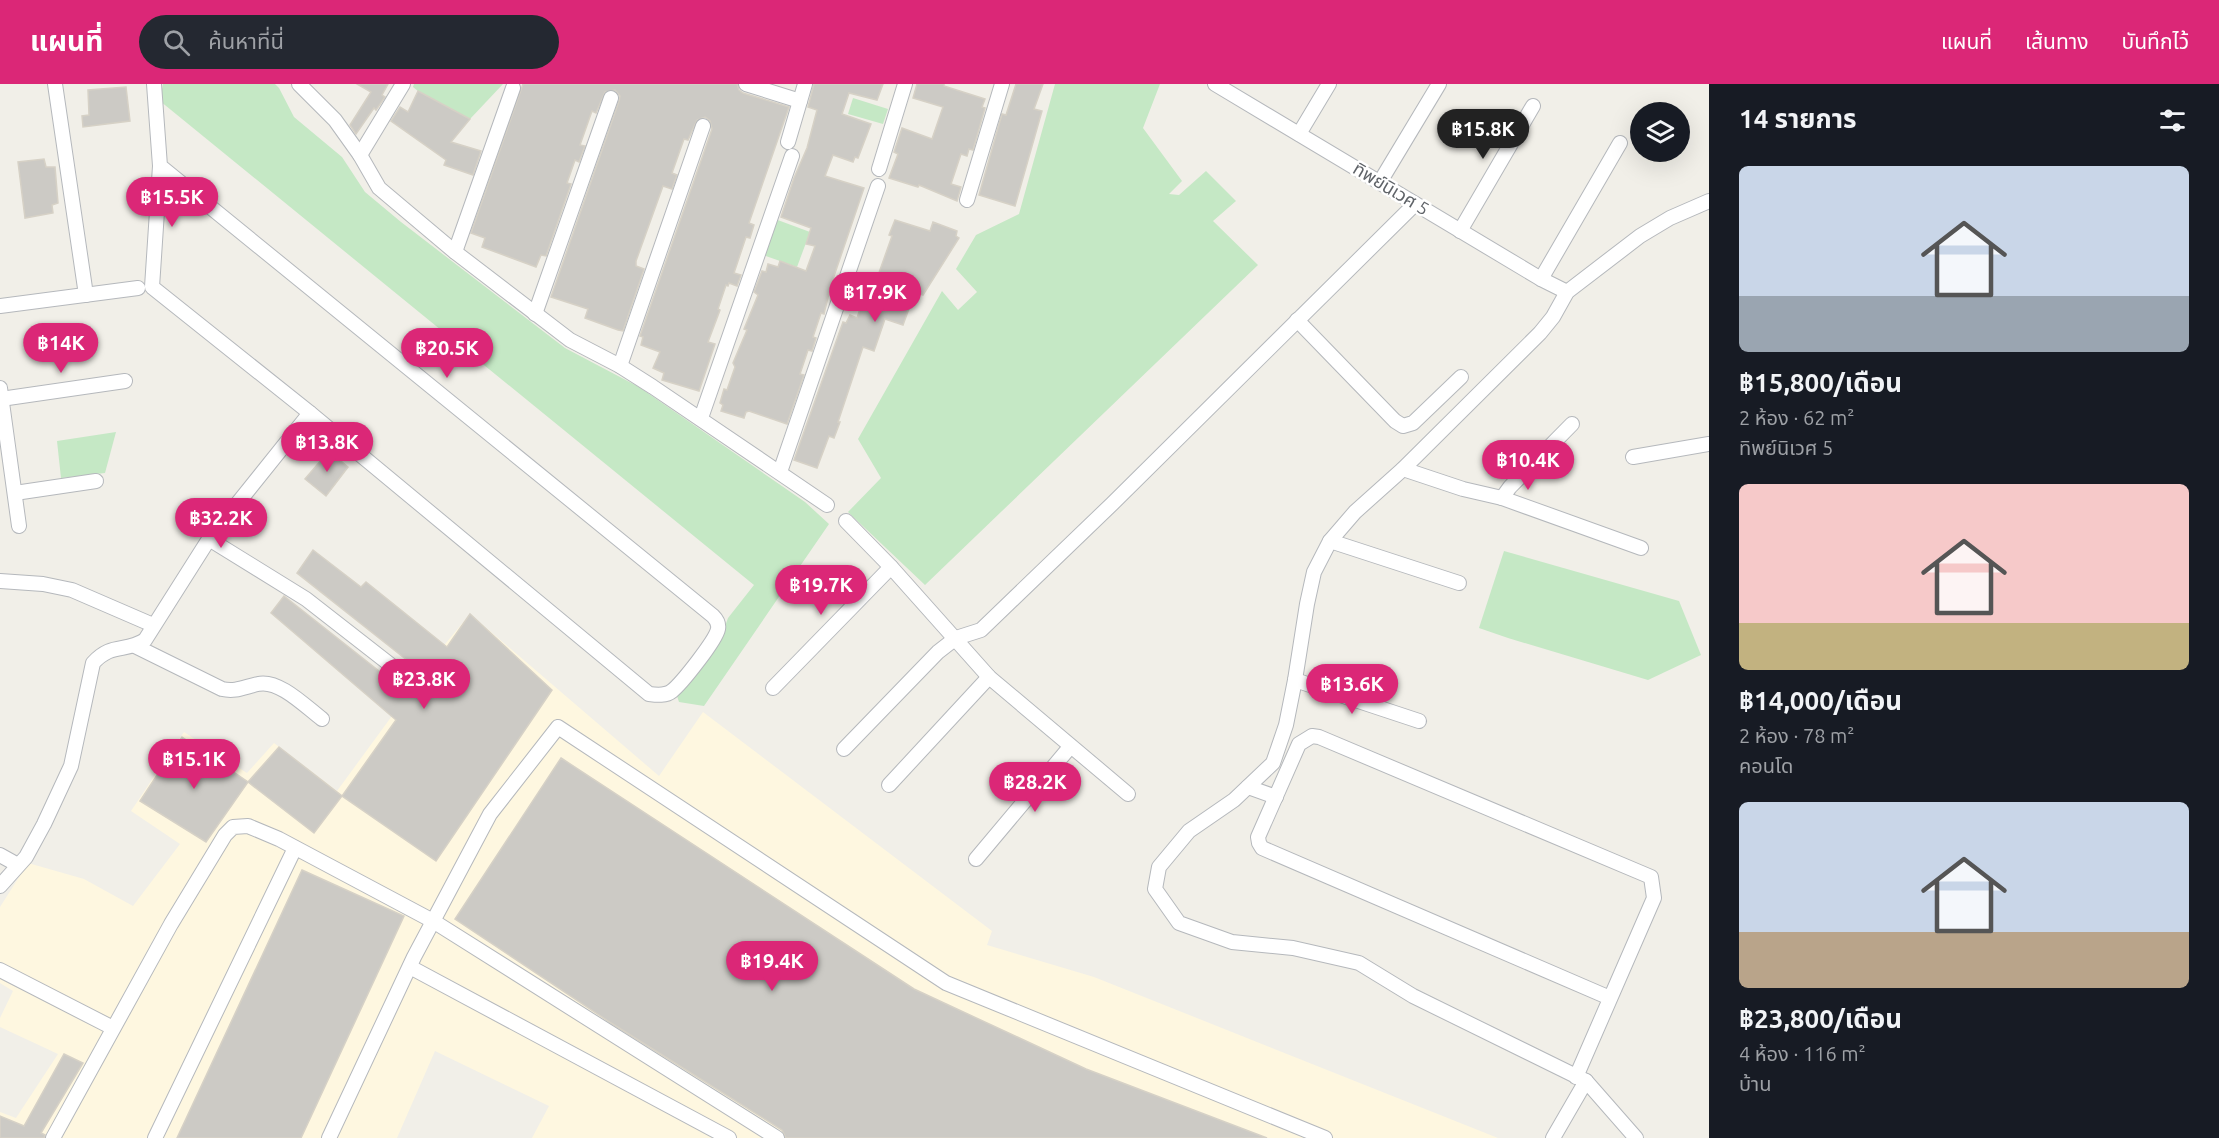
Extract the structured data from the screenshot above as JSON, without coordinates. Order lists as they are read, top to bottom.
{
  "streets": {
    "street": ["ทิพย์นิเวศ 5"]
  },
  "page": {
    "header": "แผนที่",
    "search": "ค้นหาที่นี่",
    "nav": ["แผนที่", "เส้นทาง", "บันทึกไว้"],
    "heading": "14 รายการ",
    "price": [
      "฿15.8K",
      "฿15.5K",
      "฿17.9K",
      "฿14K",
      "฿20.5K",
      "฿13.8K",
      "฿10.4K",
      "฿32.2K",
      "฿19.7K",
      "฿23.8K",
      "฿13.6K",
      "฿15.1K",
      "฿28.2K",
      "฿19.4K"
    ],
    "list": [
      {
        "name": "฿15,800/เดือน",
        "note": "2 ห้อง · 62 m² · ทิพย์นิเวศ 5"
      },
      {
        "name": "฿14,000/เดือน",
        "note": "2 ห้อง · 78 m² · คอนโด"
      },
      {
        "name": "฿23,800/เดือน",
        "note": "4 ห้อง · 116 m² · บ้าน"
      }
    ]
  }
}
